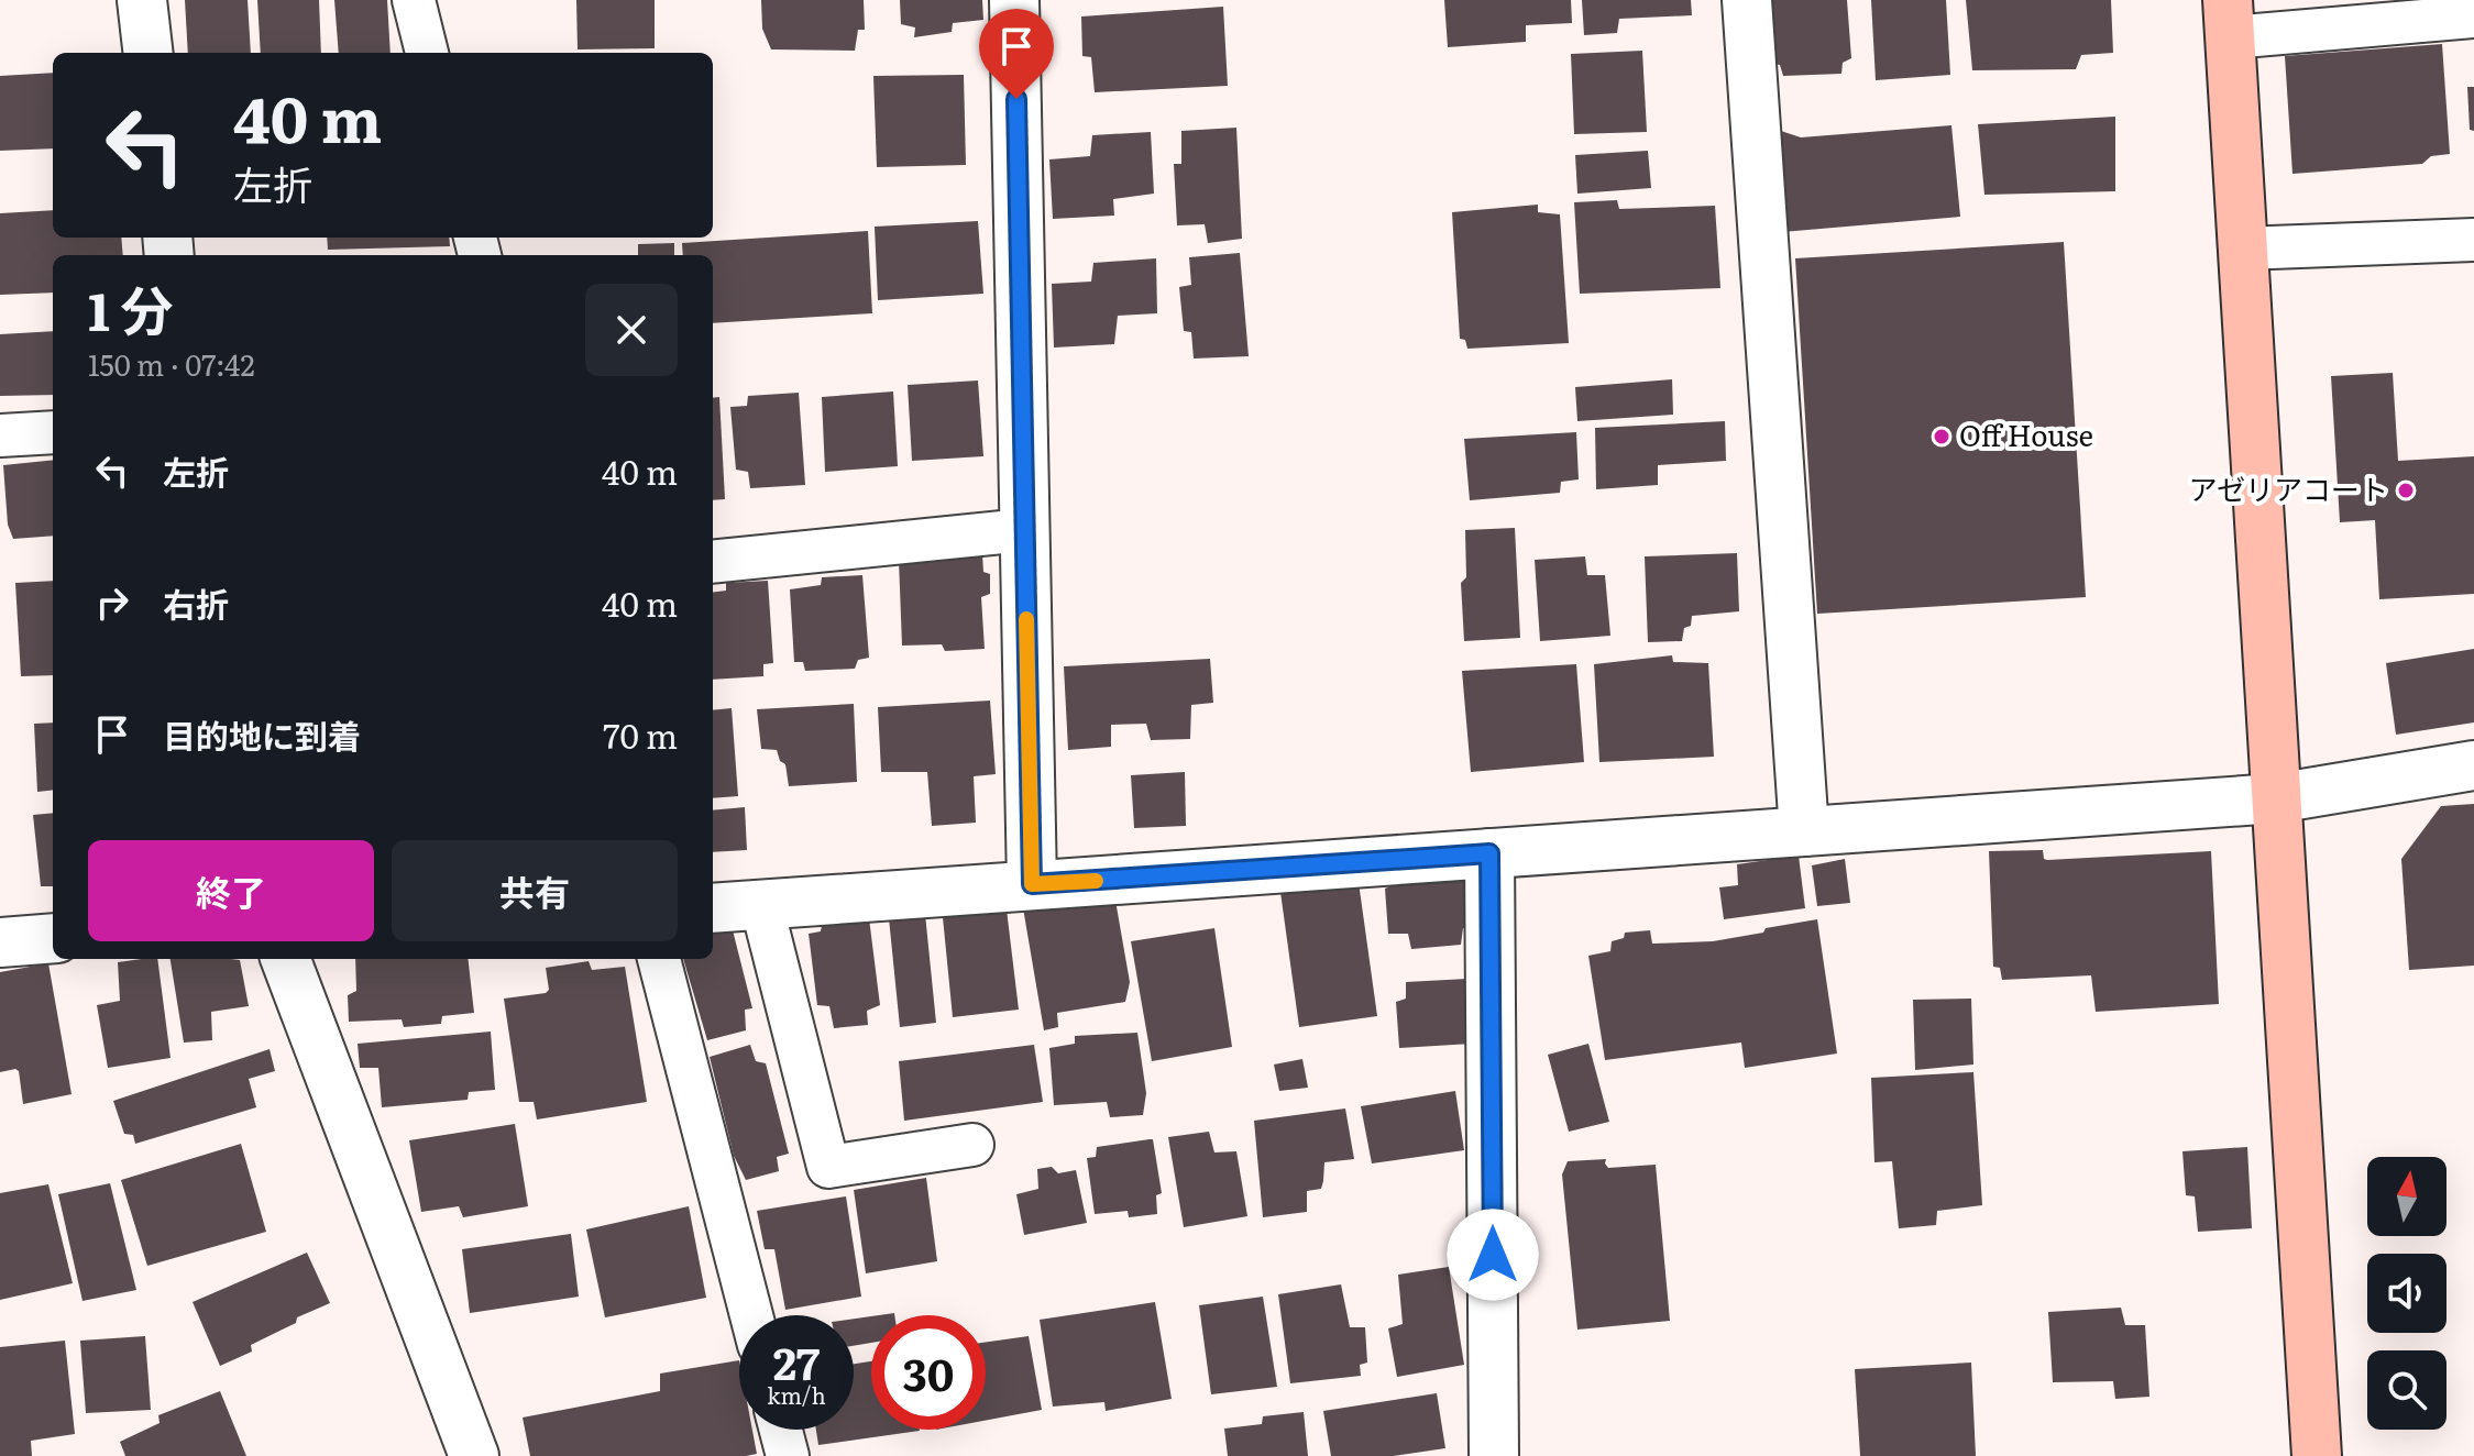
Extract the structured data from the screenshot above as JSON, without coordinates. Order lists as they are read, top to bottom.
{
  "places": ["Off House", "アゼリアコート"],
  "north": "top",
  "page": {
    "turn": ["40 m", "左折"],
    "heading": ["1 分", "150 m · 07:42"],
    "list": [
      {
        "name": "左折",
        "value": "40 m"
      },
      {
        "name": "右折",
        "value": "40 m"
      },
      {
        "name": "目的地に到着",
        "value": "70 m"
      }
    ],
    "buttons": ["終了", "共有"],
    "speed": "27 km/h",
    "limit": "30"
  }
}
